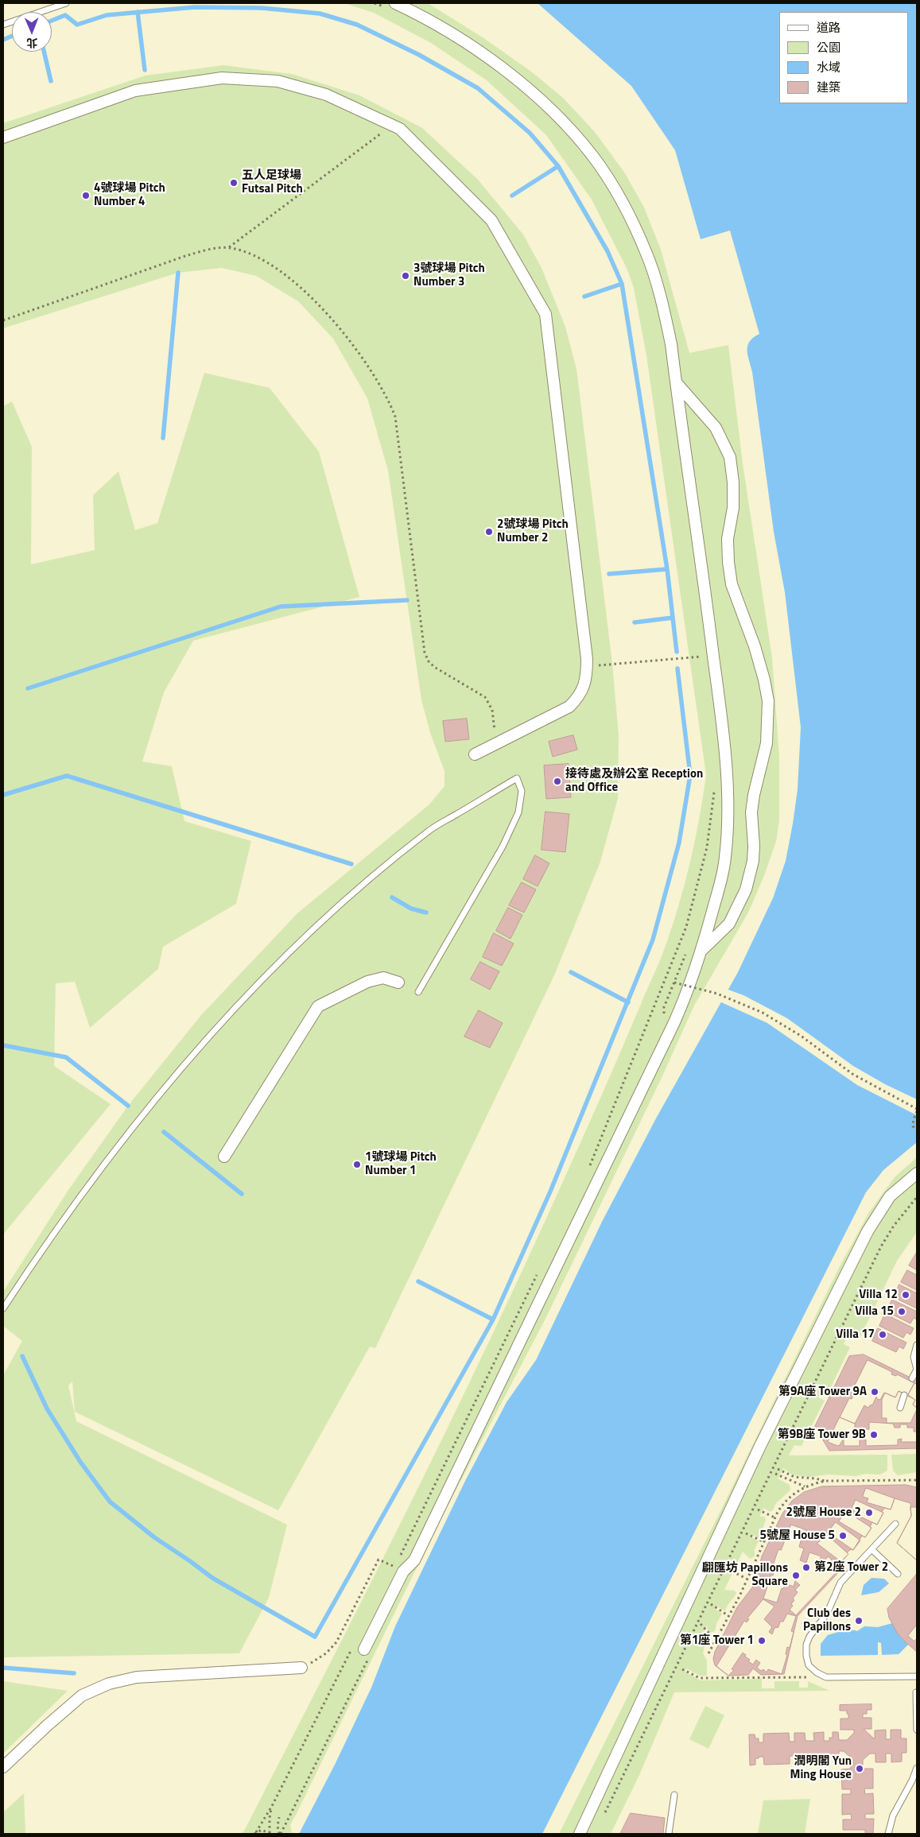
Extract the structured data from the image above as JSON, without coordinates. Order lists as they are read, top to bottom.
{
  "places": [
    "五人足球場 Futsal Pitch",
    "4號球場 Pitch Number 4",
    "3號球場 Pitch Number 3",
    "2號球場 Pitch Number 2",
    "接待處及辦公室 Reception and Office",
    "1號球場 Pitch Number 1",
    "Villa 12",
    "Villa 15",
    "Villa 17",
    "第9A座 Tower 9A",
    "第9B座 Tower 9B",
    "2號屋 House 2",
    "5號屋 House 5",
    "第2座 Tower 2",
    "翩匯坊 Papillons Square",
    "Club des Papillons",
    "第1座 Tower 1",
    "潤明閣 Yun Ming House"
  ],
  "legend": [
    "道路",
    "公園",
    "水域",
    "建築"
  ],
  "north": "bottom"
}
